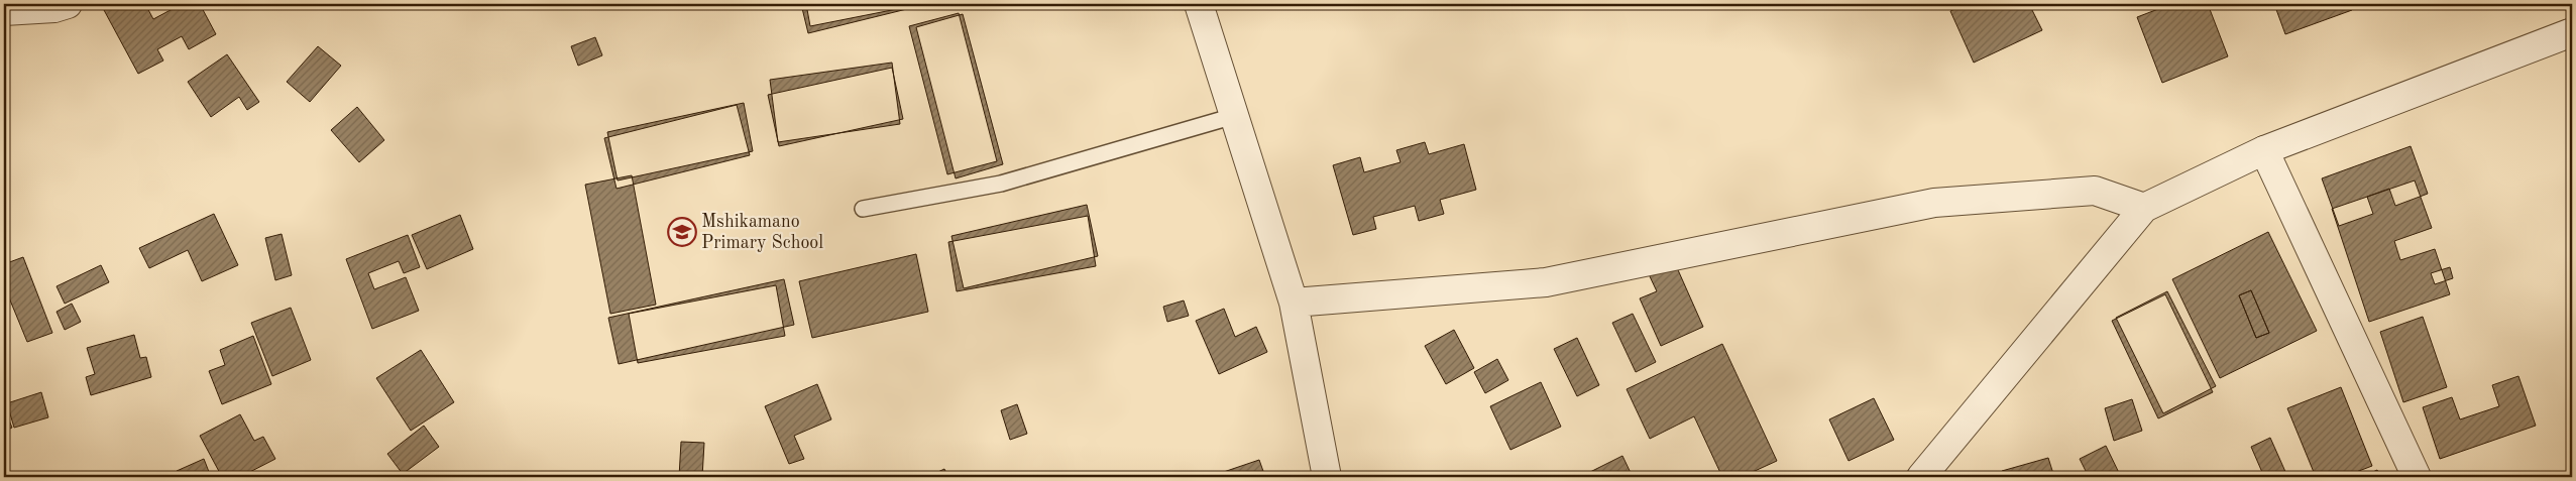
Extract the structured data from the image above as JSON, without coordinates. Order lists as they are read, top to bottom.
{
  "places": {
    "school or university": ["Mshikamano Primary School"]
  }
}
